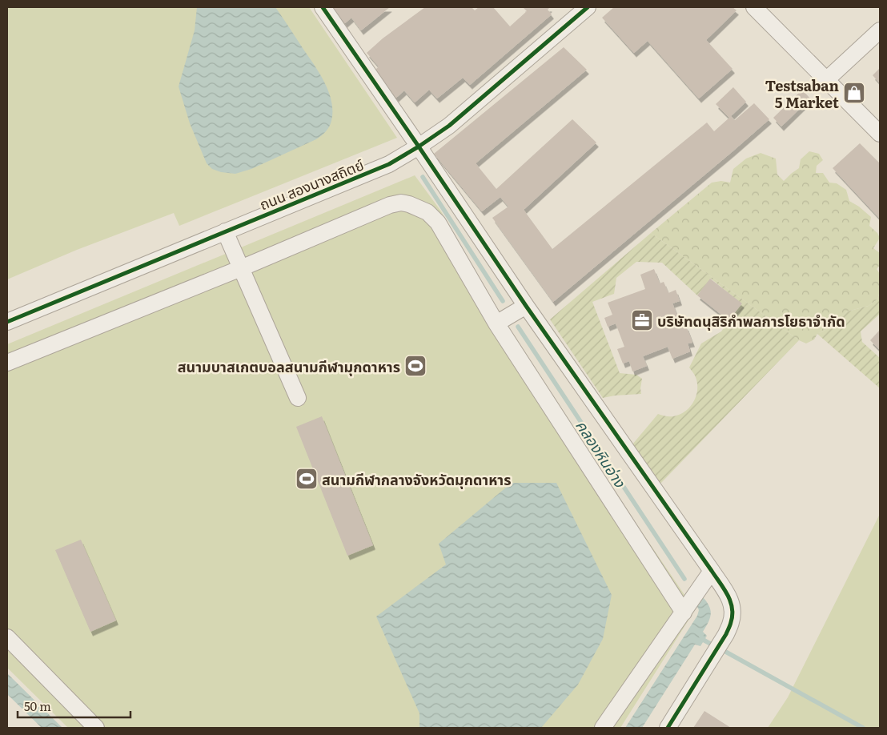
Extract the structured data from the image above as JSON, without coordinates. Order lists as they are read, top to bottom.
{
  "streets": {
    "street": ["ถนน สองนางสถิตย์"]
  },
  "water": ["คลองหินอ่าง"],
  "places": {
    "shop": ["Testsaban 5 Market"],
    "office": ["บริษัทดนุสิริกำพลการโยธาจำกัด"],
    "sports": ["สนามบาสเกตบอลสนามกีฬามุกดาหาร", "สนามกีฬากลางจังหวัดมุกดาหาร"]
  },
  "scale_bar": "50 m"
}
